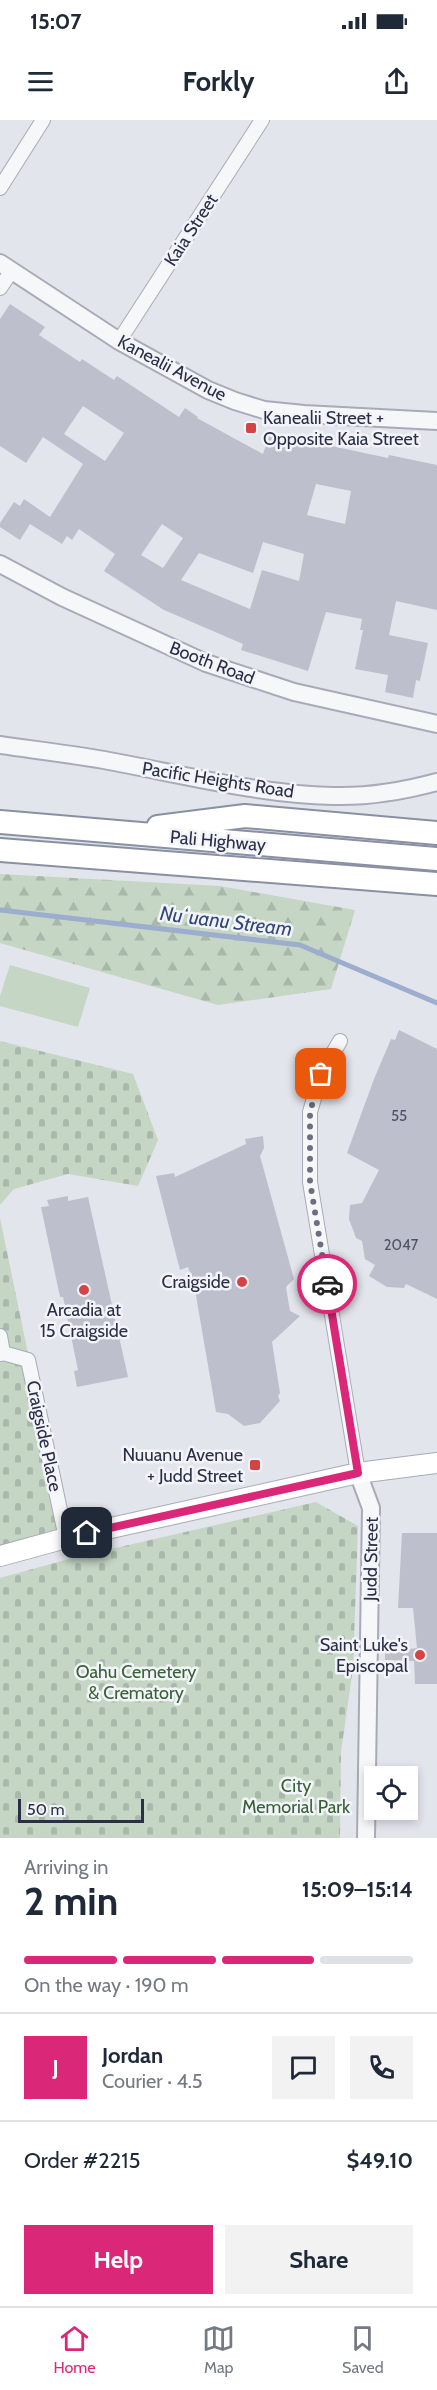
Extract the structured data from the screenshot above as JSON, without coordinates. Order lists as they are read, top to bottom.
{
  "streets": {
    "highway": ["Pali Highway"],
    "street": [
      "Kaia Street",
      "Kanealii Avenue",
      "Booth Road",
      "Pacific Heights Road",
      "Craigside Place",
      "Judd Street"
    ]
  },
  "crossings": [
    ["Kaia Street", "Kanealii Avenue"]
  ],
  "water": ["Nuʻuanu Stream"],
  "parks": ["Oahu Cemetery & Crematory", "City Memorial Park"],
  "places": {
    "transit": ["Kanealii Street + Opposite Kaia Street", "Nuuanu Avenue + Judd Street"],
    "other": ["Craigside", "Arcadia at 15 Craigside", "Saint Luke's Episcopal"]
  },
  "house_numbers": ["55", "2047"],
  "scale_bar": "50 m",
  "page": {
    "status": "15:07",
    "header": "Forkly",
    "scale": "50 m",
    "heading": ["2 min", "Arriving in", "15:09–15:14"],
    "panel": [
      "Jordan",
      "Courier · 4.5",
      "Order #2215",
      "$49.10"
    ],
    "bar": "On the way · 190 m",
    "round": "J",
    "buttons": ["Help", "Share"],
    "tabs": ["Home", "Map", "Saved"]
  }
}
